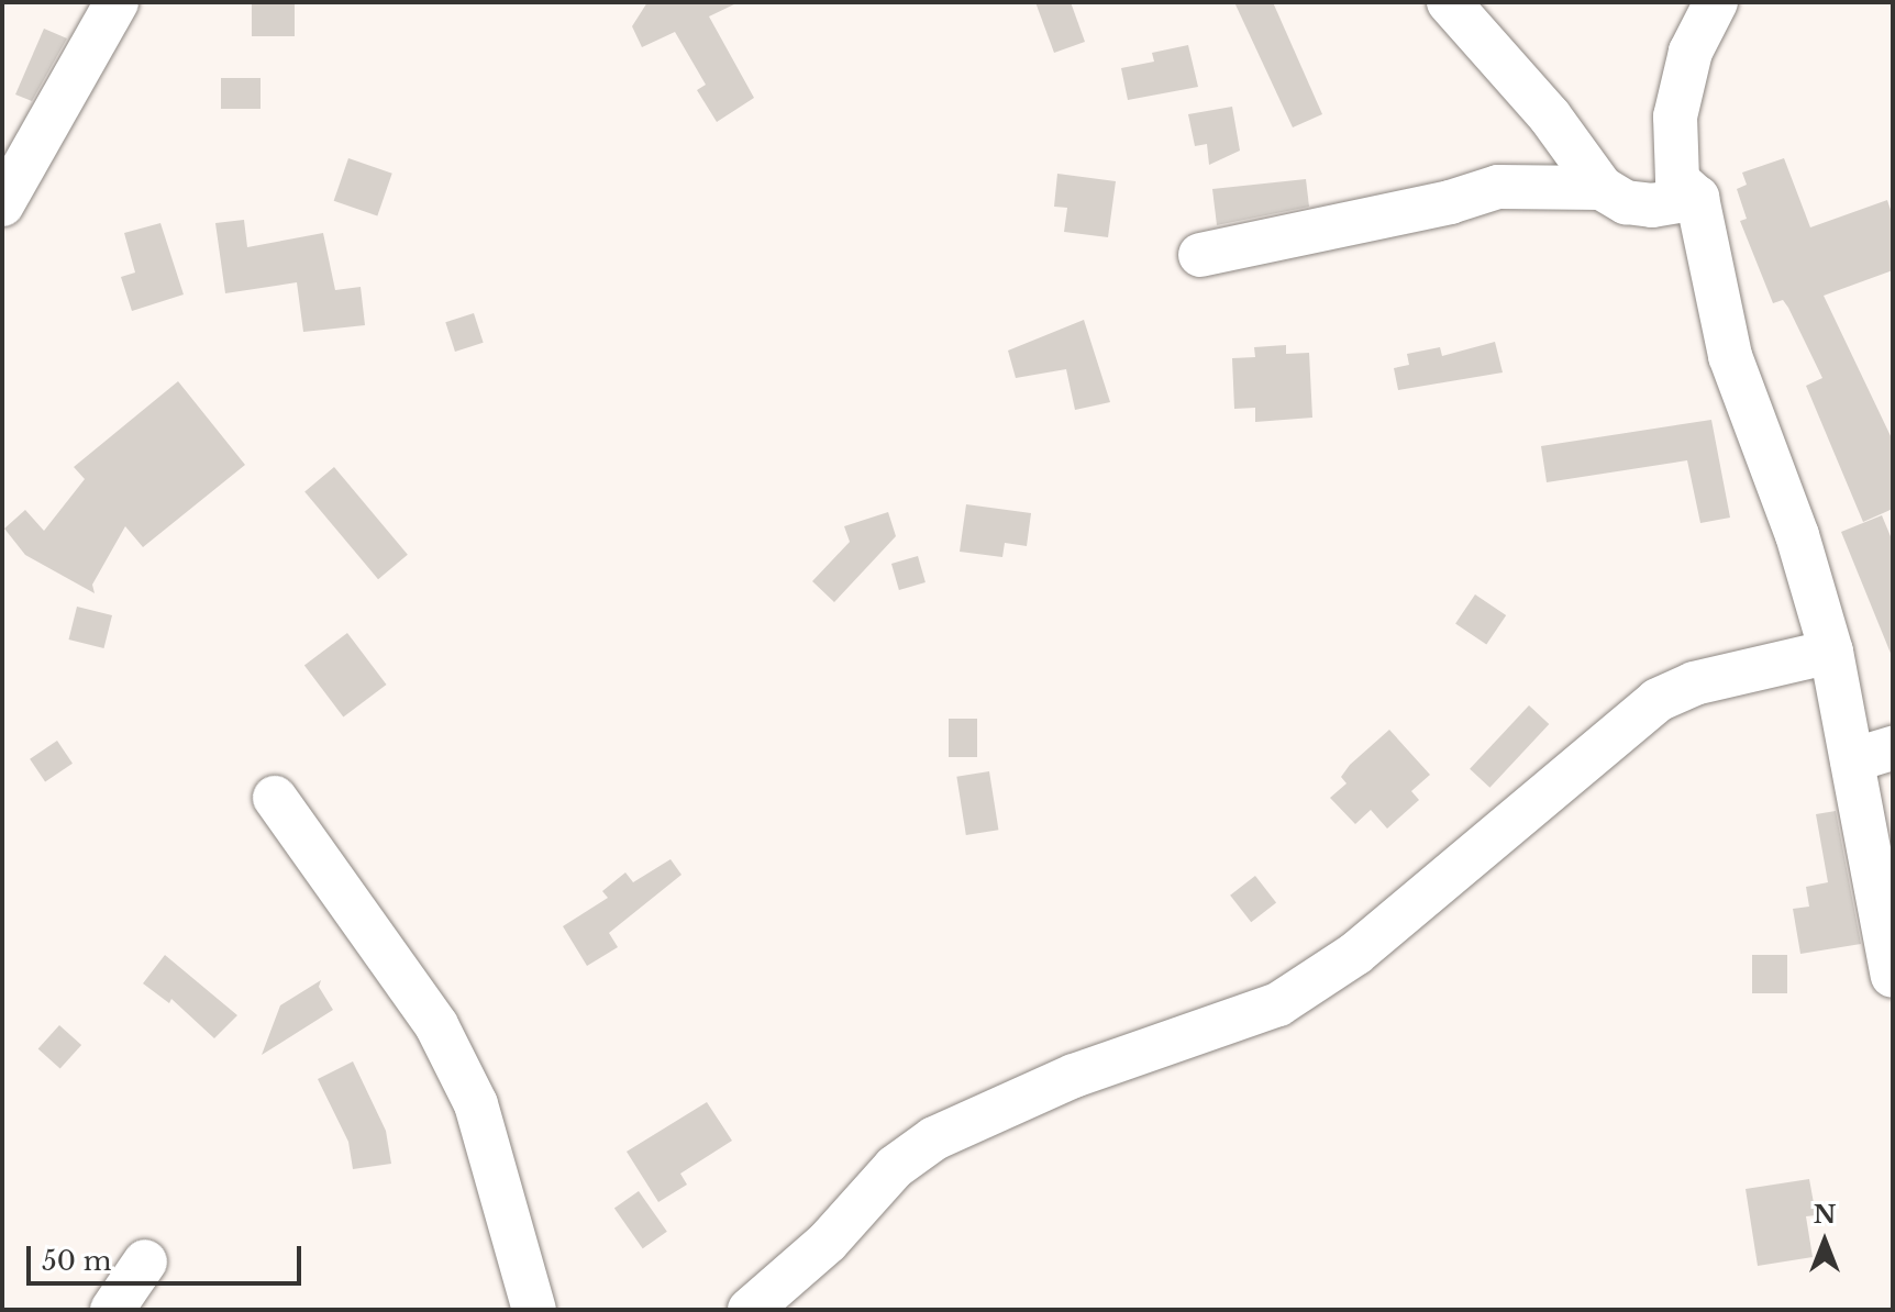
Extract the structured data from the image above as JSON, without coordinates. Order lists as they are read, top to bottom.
{
  "scale_bar": "50 m",
  "north": "top"
}
